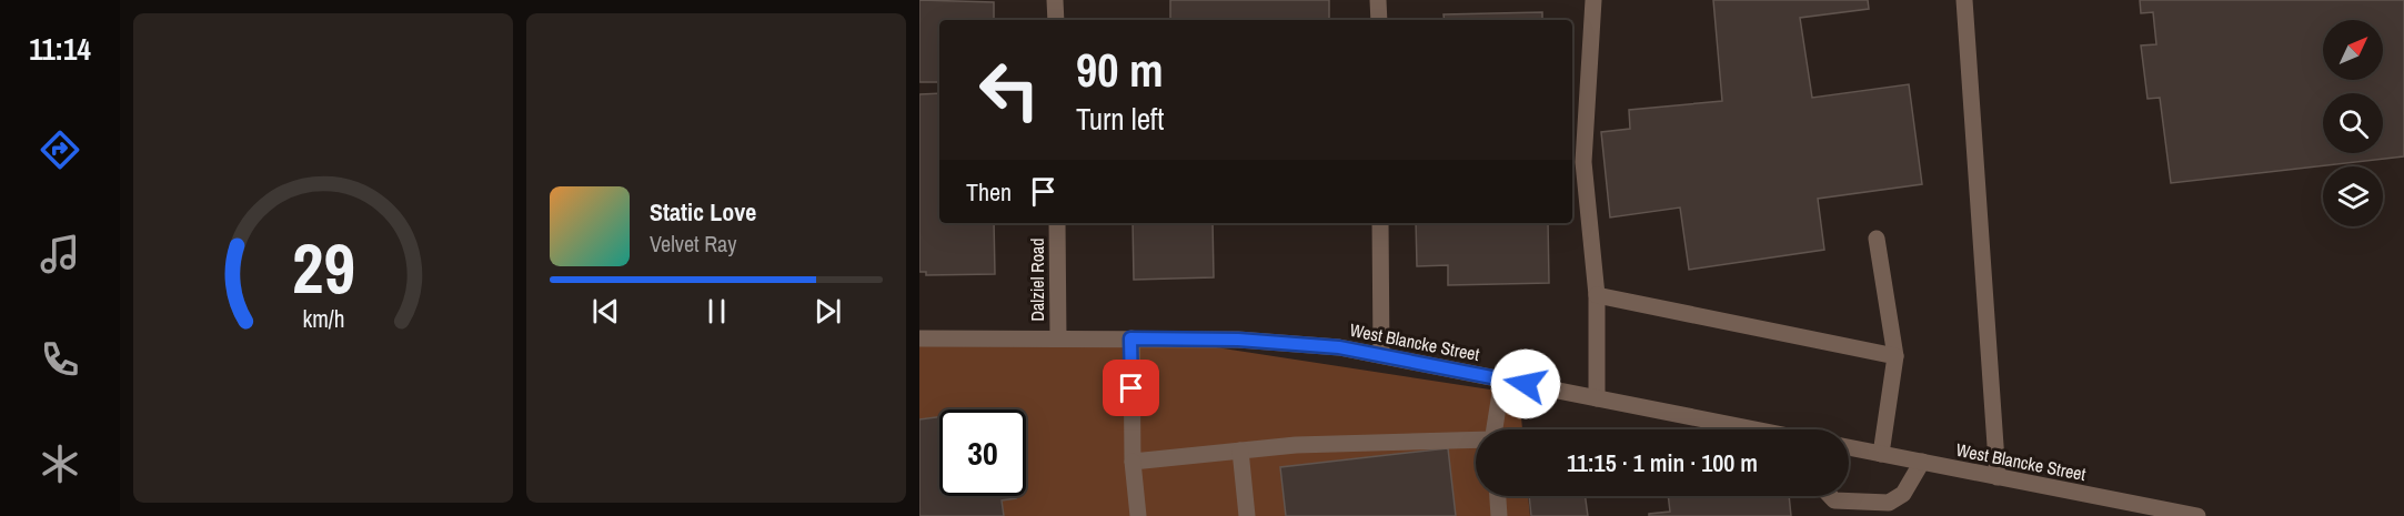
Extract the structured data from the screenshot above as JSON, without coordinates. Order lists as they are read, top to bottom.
{
  "streets": {
    "street": ["Dalziel Road", "West Blancke Street"]
  },
  "crossings": [
    ["Dalziel Road", "West Blancke Street"]
  ],
  "north": "top right",
  "page": {
    "tabs": "11:14",
    "turn": ["90 m", "Turn left"],
    "then": "Then",
    "song": ["Static Love", "Velvet Ray"],
    "limit": "30",
    "trip": "11:15 · 1 min · 100 m",
    "gauge": ["29", "km/h"]
  }
}
